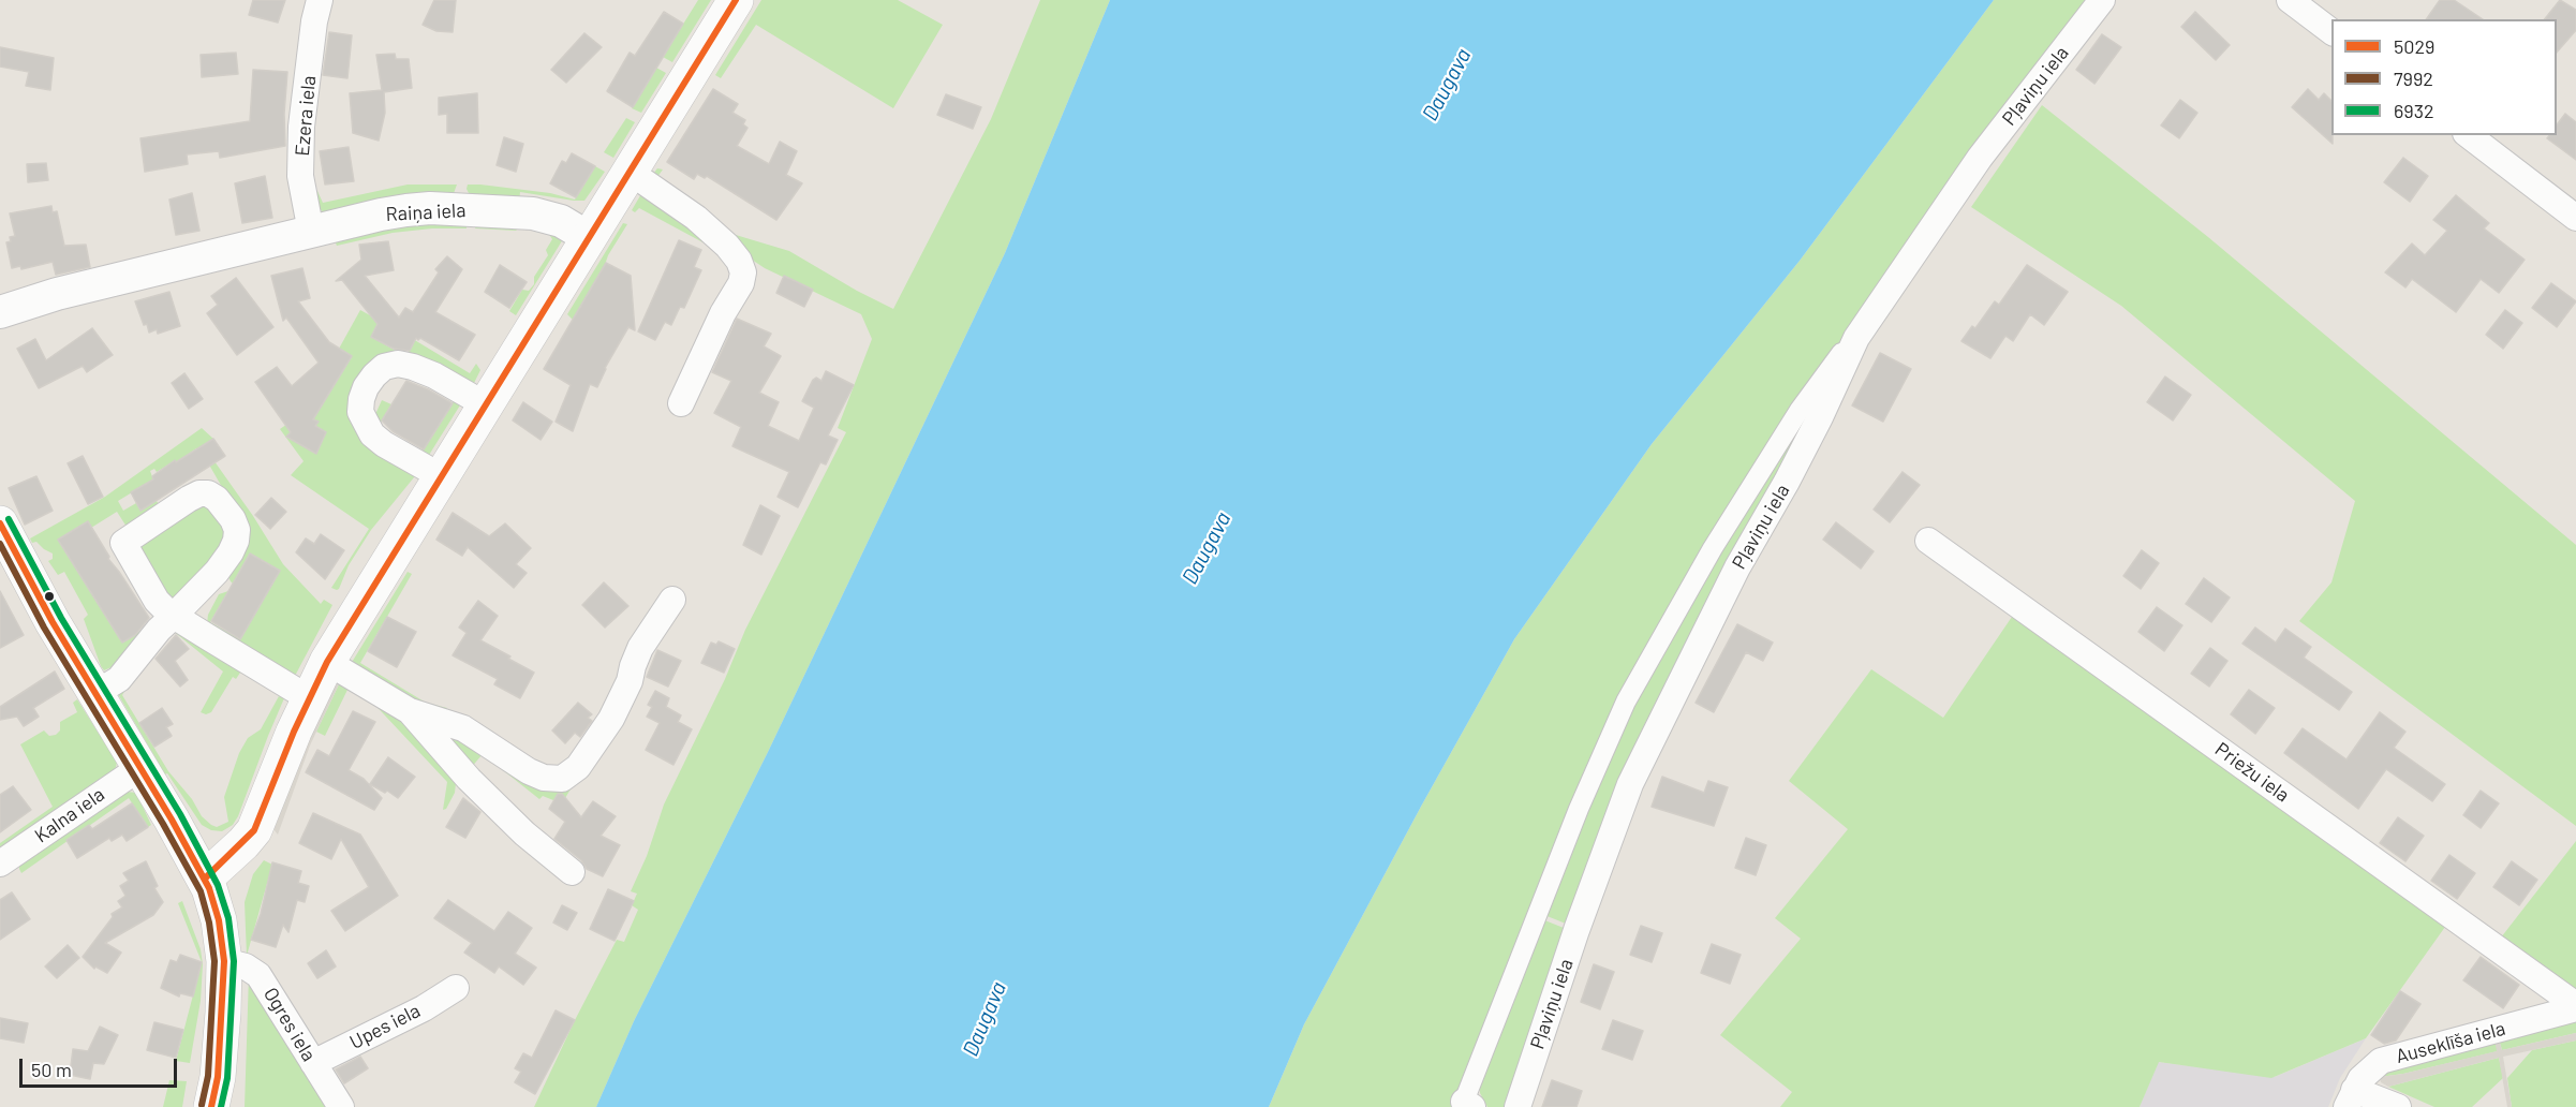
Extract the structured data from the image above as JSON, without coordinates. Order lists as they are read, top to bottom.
{
  "streets": {
    "street": [
      "Pļaviņu iela",
      "Ezera iela",
      "Raiņa iela",
      "Priežu iela",
      "Kalna iela",
      "Ogres iela",
      "Upes iela",
      "Auseklīša iela"
    ]
  },
  "crossings": [
    ["Ezera iela", "Raiņa iela"],
    ["Priežu iela", "Auseklīša iela"],
    ["Ogres iela", "Upes iela"]
  ],
  "water": ["Daugava"],
  "lines": ["transit line 5029", "transit line 6932", "transit line 7992"],
  "legend": ["5029", "7992", "6932"],
  "scale_bar": "50 m"
}
